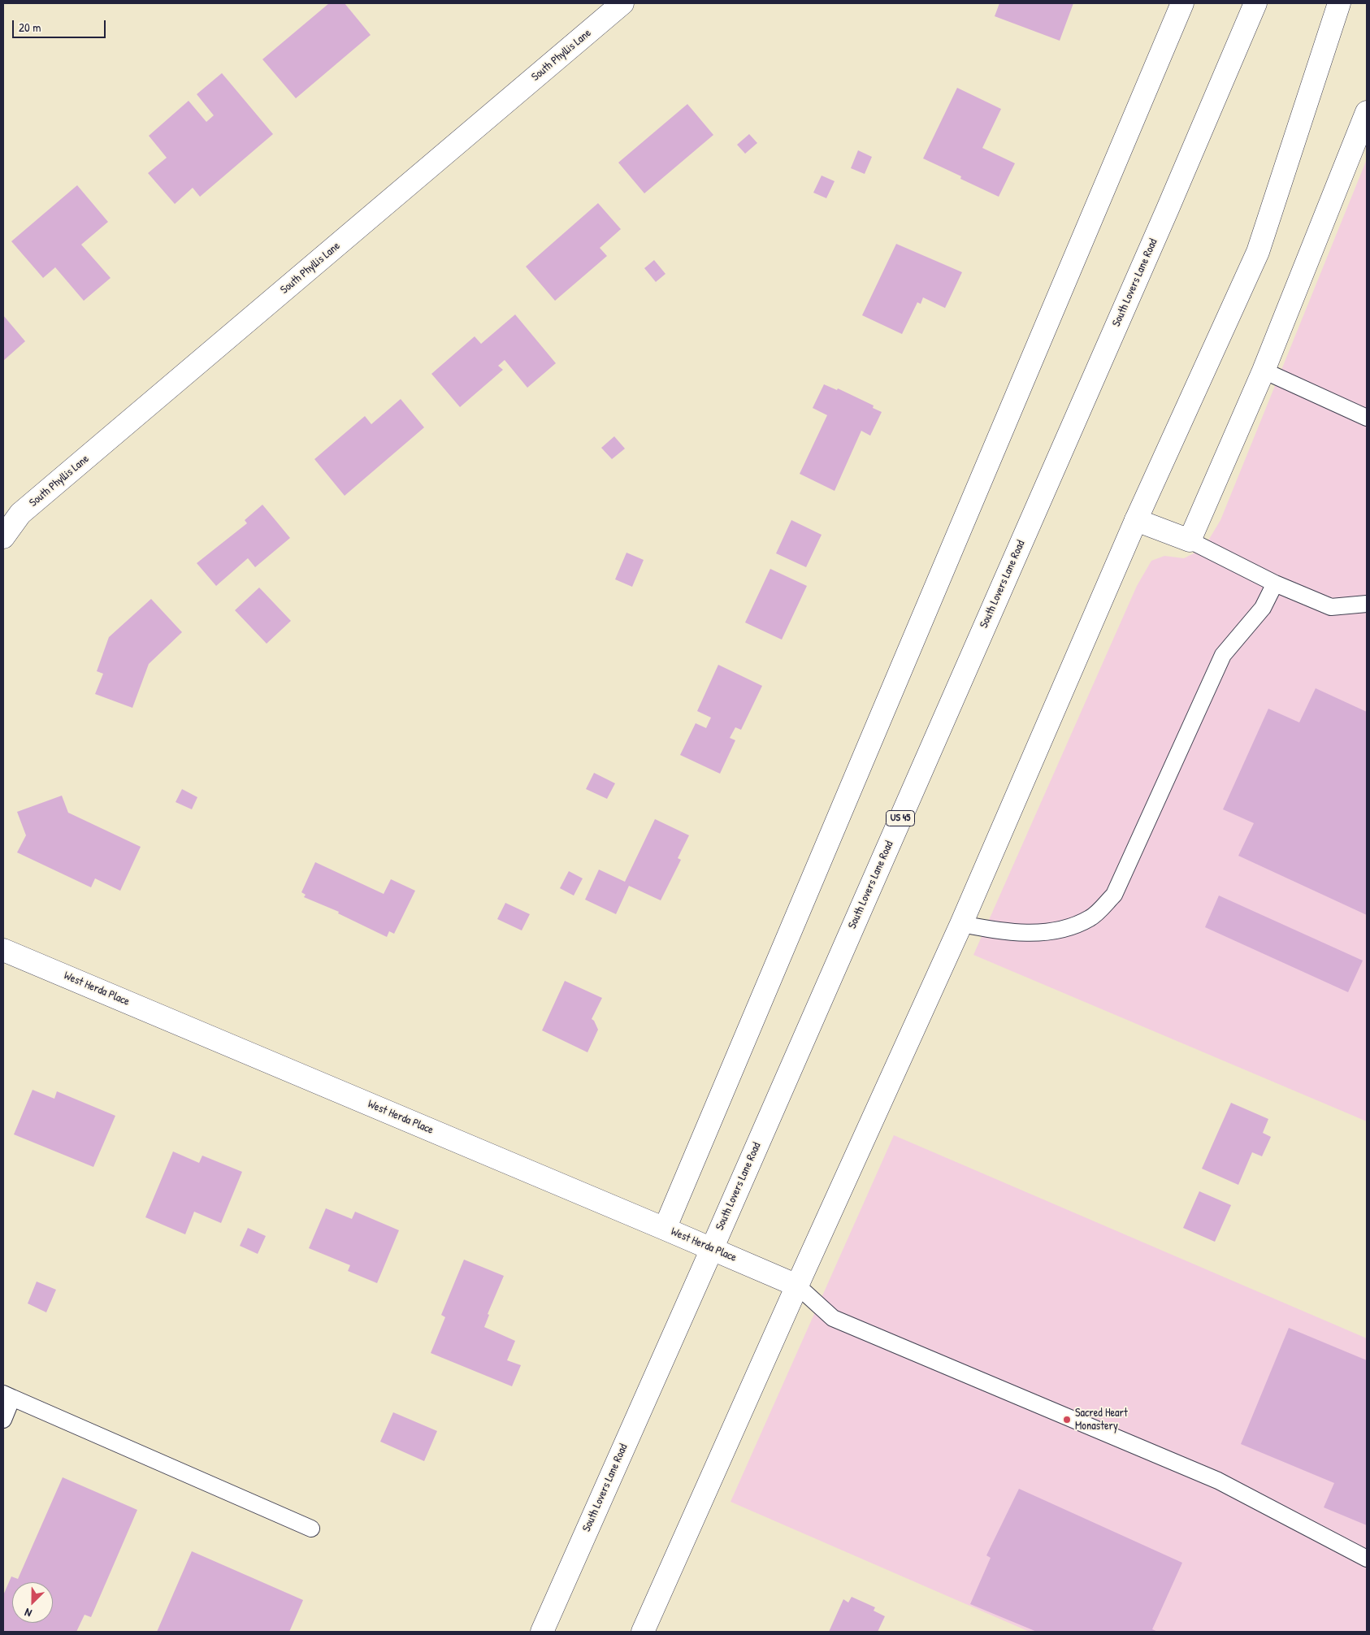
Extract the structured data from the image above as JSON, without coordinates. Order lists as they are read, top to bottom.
{
  "streets": {
    "main road": [
      "South Phyllis Lane",
      "South Lovers Lane Road",
      "US 45",
      "West Herda Place"
    ]
  },
  "crossings": [
    ["South Lovers Lane Road", "West Herda Place"]
  ],
  "places": ["Sacred Heart Monastery"],
  "scale_bar": "20 m",
  "north": "bottom left"
}
